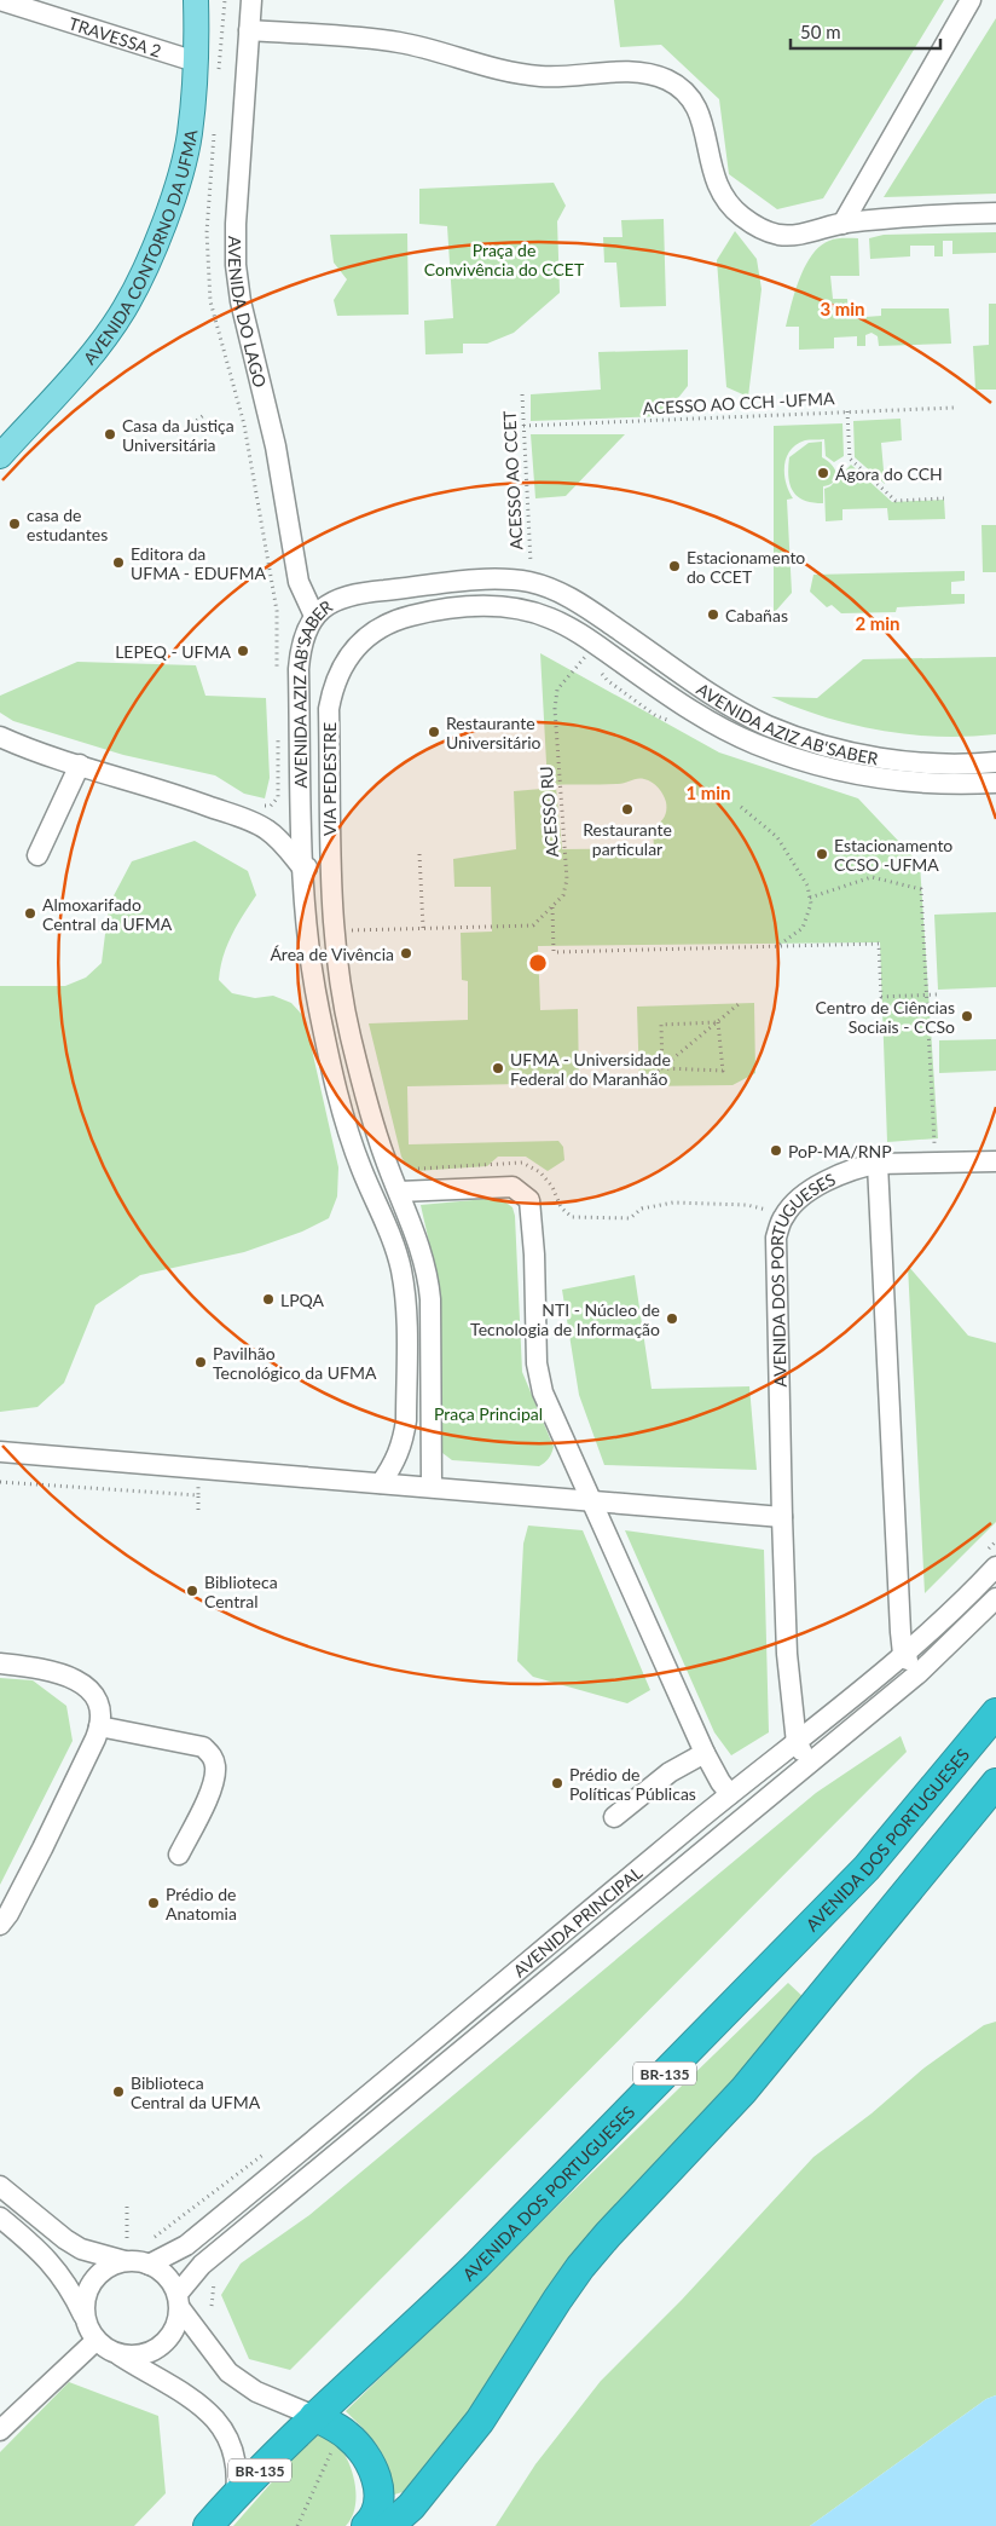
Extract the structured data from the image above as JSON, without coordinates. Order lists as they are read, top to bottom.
{
  "streets": {
    "highway": ["AVENIDA DOS PORTUGUESES", "BR-135"],
    "main road": ["AVENIDA CONTORNO DA UFMA"],
    "street": [
      "TRAVESSA 2",
      "AVENIDA DO LAGO",
      "AVENIDA AZIZ AB'SABER",
      "AVENIDA PRINCIPAL"
    ],
    "path": ["ACESSO AO CCH -UFMA", "ACESSO AO CCET", "ACESSO RU"]
  },
  "crossings": [
    ["TRAVESSA 2", "AVENIDA CONTORNO DA UFMA"],
    ["AVENIDA DO LAGO", "AVENIDA AZIZ AB'SABER"],
    ["ACESSO AO CCH -UFMA", "ACESSO AO CCET"],
    ["AVENIDA AZIZ AB'SABER", "ACESSO RU"],
    ["AVENIDA DOS PORTUGUESES", "AVENIDA PRINCIPAL"]
  ],
  "parks": ["Praça de Convivência do CCET", "Praça Principal"],
  "places": [
    "Casa da Justiça Universitária",
    "Ágora do CCH",
    "casa de estudantes",
    "Editora da UFMA - EDUFMA",
    "Estacionamento do CCET",
    "Cabañas",
    "LEPEQ - UFMA",
    "Restaurante Universitário",
    "Restaurante particular",
    "Estacionamento CCSO -UFMA",
    "Almoxarifado Central da UFMA",
    "Área de Vivência",
    "Centro de Ciências Sociais - CCSo",
    "UFMA - Universidade Federal do Maranhão",
    "PoP-MA/RNP",
    "LPQA",
    "NTI - Núcleo de Tecnologia de Informação",
    "Pavilhão Tecnológico da UFMA",
    "Biblioteca Central",
    "Prédio de Políticas Públicas",
    "Prédio de Anatomia",
    "Biblioteca Central da UFMA"
  ],
  "scale_bar": "50 m",
  "rings": ["3 min", "2 min", "1 min"]
}
